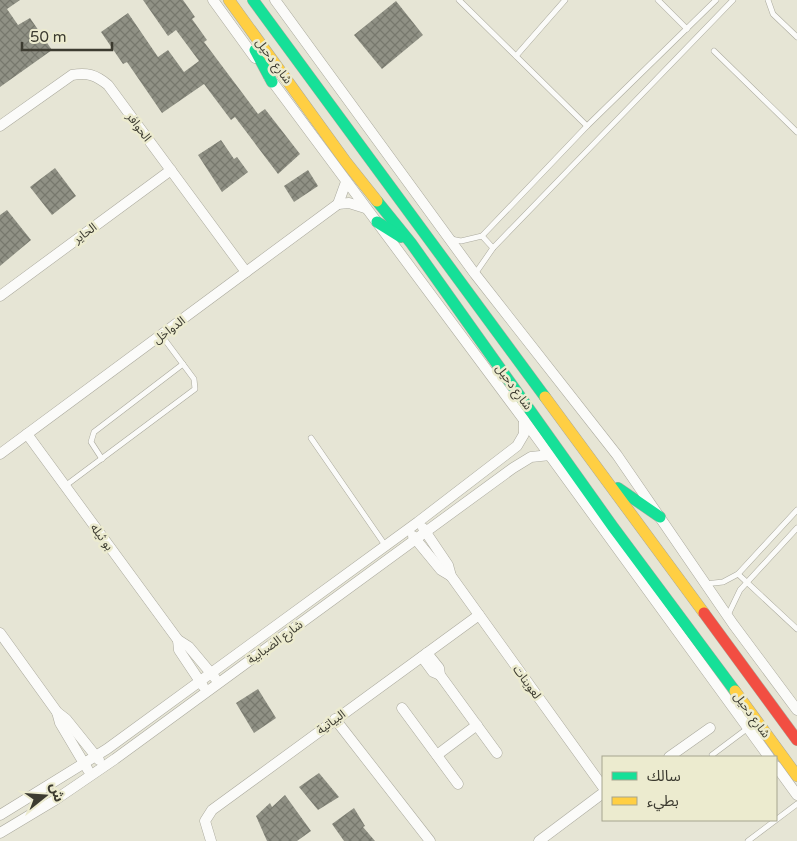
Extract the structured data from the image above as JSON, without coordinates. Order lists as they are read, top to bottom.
{
  "streets": {
    "main road": ["شارع دحيل"],
    "street": [
      "الحوافر",
      "الحاير",
      "الدواخل",
      "بو ثيله",
      "شارع الضبابية",
      "لعوينات",
      "البياتية"
    ]
  },
  "crossings": [
    ["شارع دحيل", "شارع الضبابية"],
    ["الحوافر", "الحاير"],
    ["الحوافر", "الدواخل"],
    ["الدواخل", "بو ثيله"],
    ["بو ثيله", "شارع الضبابية"],
    ["شارع الضبابية", "لعوينات"],
    ["لعوينات", "البياتية"]
  ],
  "legend": ["سالك", "بطيء"],
  "scale_bar": "50 m",
  "north": "right"
}
